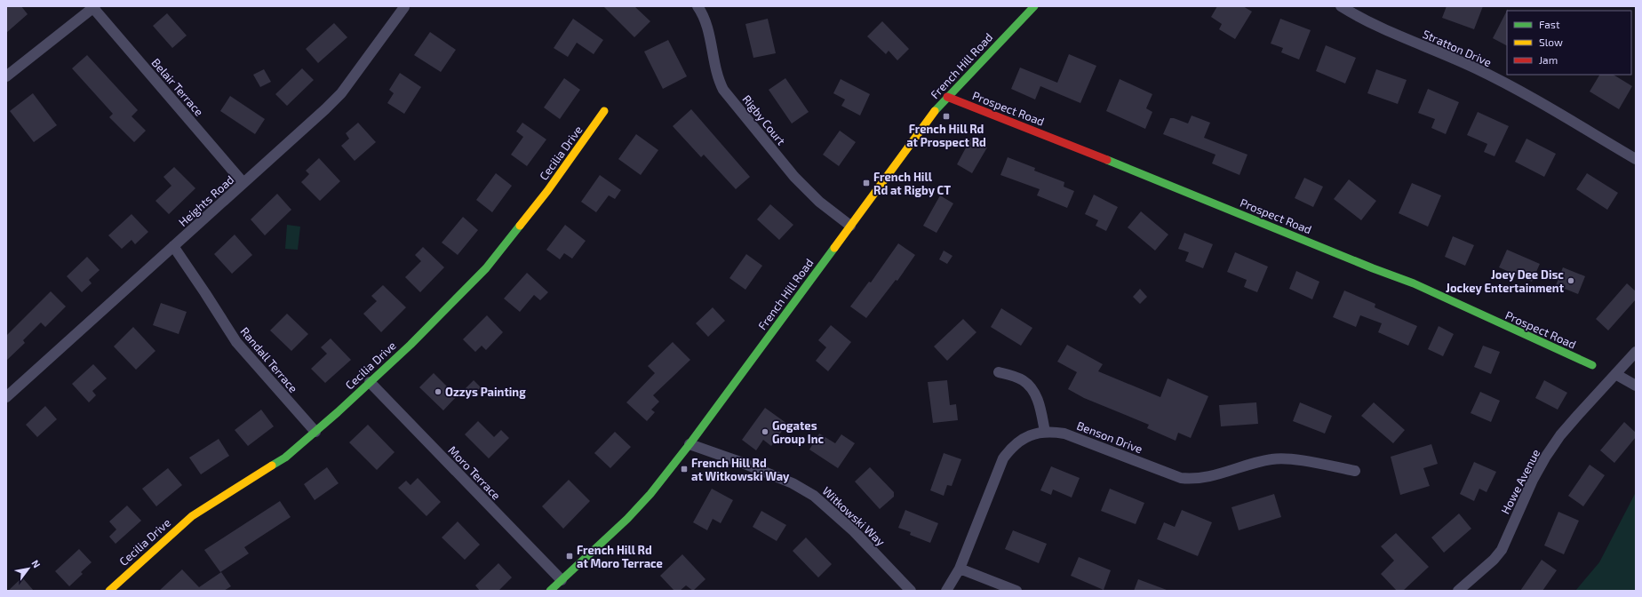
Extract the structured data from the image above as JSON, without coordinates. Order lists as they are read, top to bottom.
{
  "streets": {
    "street": [
      "Stratton Drive",
      "French Hill Road",
      "Belair Terrace",
      "Prospect Road",
      "Rigby Court",
      "Cecilia Drive",
      "Heights Road",
      "Randall Terrace",
      "Benson Drive",
      "Moro Terrace",
      "Howe Avenue",
      "Witkowski Way"
    ]
  },
  "crossings": [
    ["French Hill Road", "Prospect Road"],
    ["French Hill Road", "Rigby Court"],
    ["French Hill Road", "Moro Terrace"],
    ["French Hill Road", "Witkowski Way"],
    ["Belair Terrace", "Heights Road"],
    ["Cecilia Drive", "Randall Terrace"],
    ["Cecilia Drive", "Moro Terrace"],
    ["Heights Road", "Randall Terrace"]
  ],
  "places": {
    "transit": [
      "French Hill Rd at Prospect Rd",
      "French Hill Rd at Rigby CT",
      "French Hill Rd at Witkowski Way",
      "French Hill Rd at Moro Terrace"
    ],
    "other": ["Joey Dee Disc Jockey Entertainment", "Ozzys Painting", "Gogates Group Inc"]
  },
  "legend": ["Fast", "Slow", "Jam"],
  "north": "top right"
}
